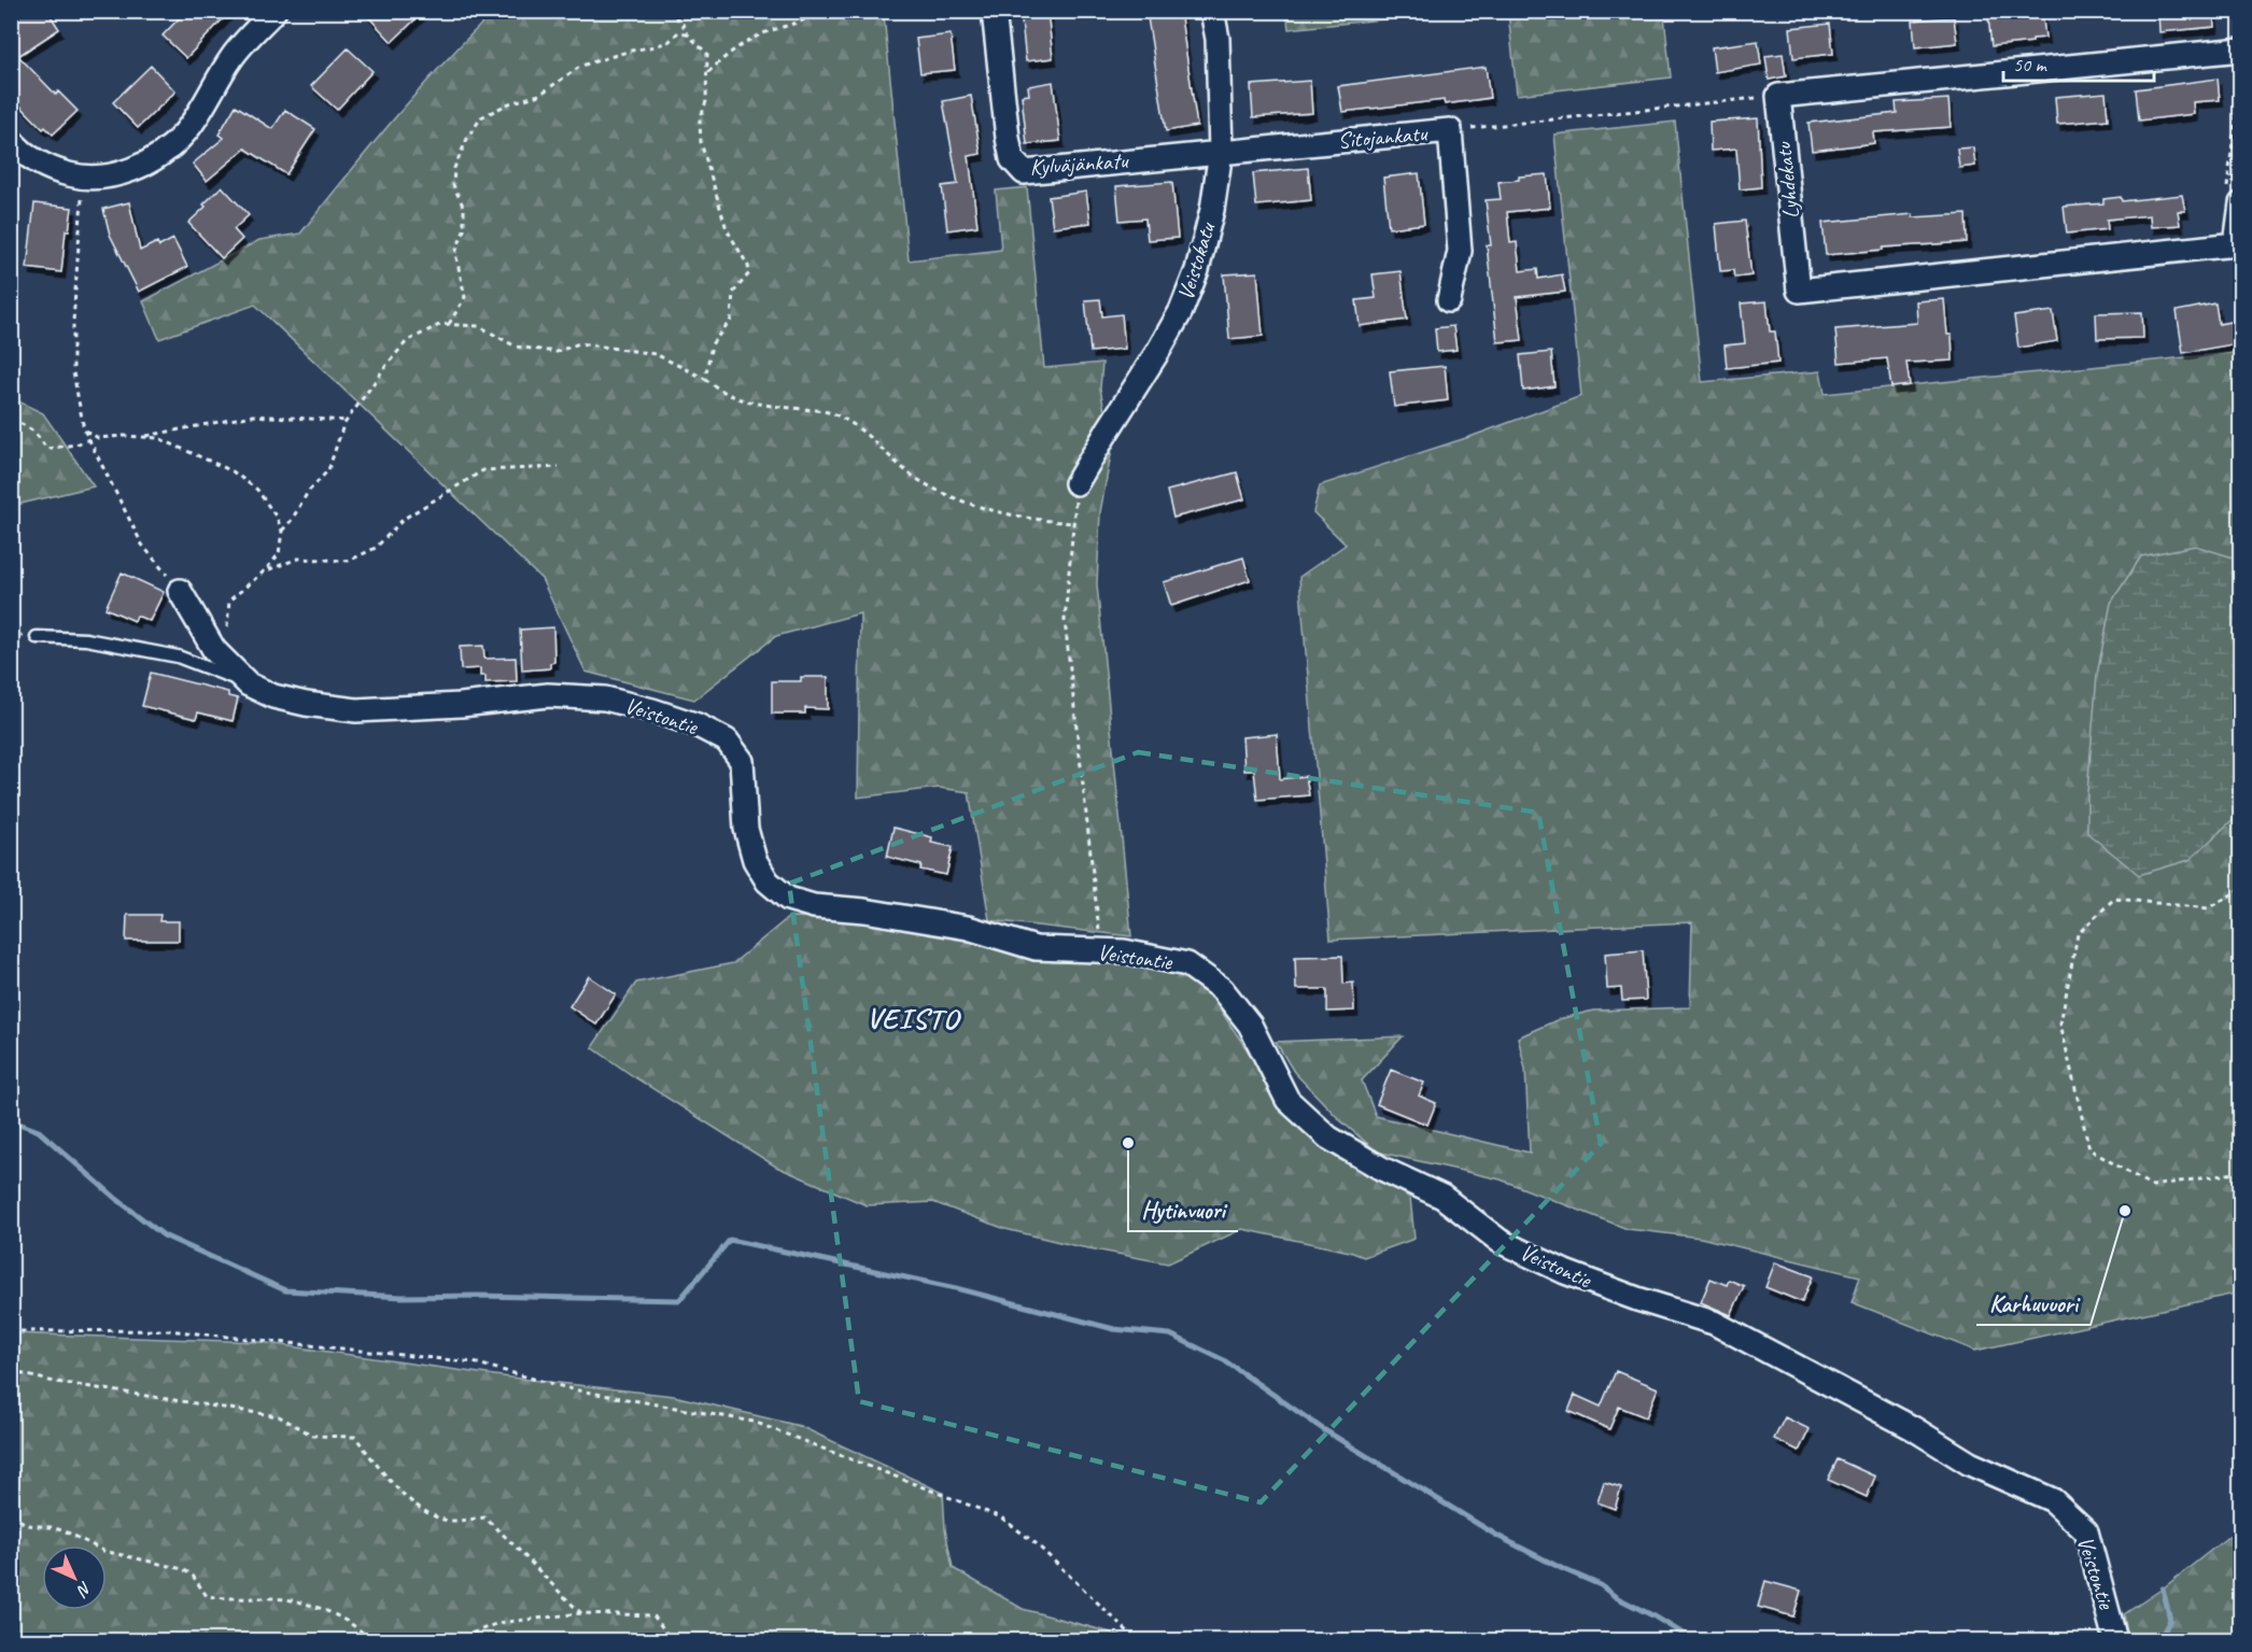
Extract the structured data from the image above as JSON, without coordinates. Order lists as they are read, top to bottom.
{
  "streets": {
    "street": [
      "Sitojankatu",
      "Kylväjänkatu",
      "Lyhdekatu",
      "Veistokatu",
      "Veistontie"
    ]
  },
  "crossings": [
    ["Sitojankatu", "Kylväjänkatu"],
    ["Sitojankatu", "Veistokatu"],
    ["Kylväjänkatu", "Veistokatu"]
  ],
  "districts": ["VEISTO"],
  "places": ["Hytinvuori", "Karhuvuori"],
  "scale_bar": "50 m",
  "north": "bottom right"
}
